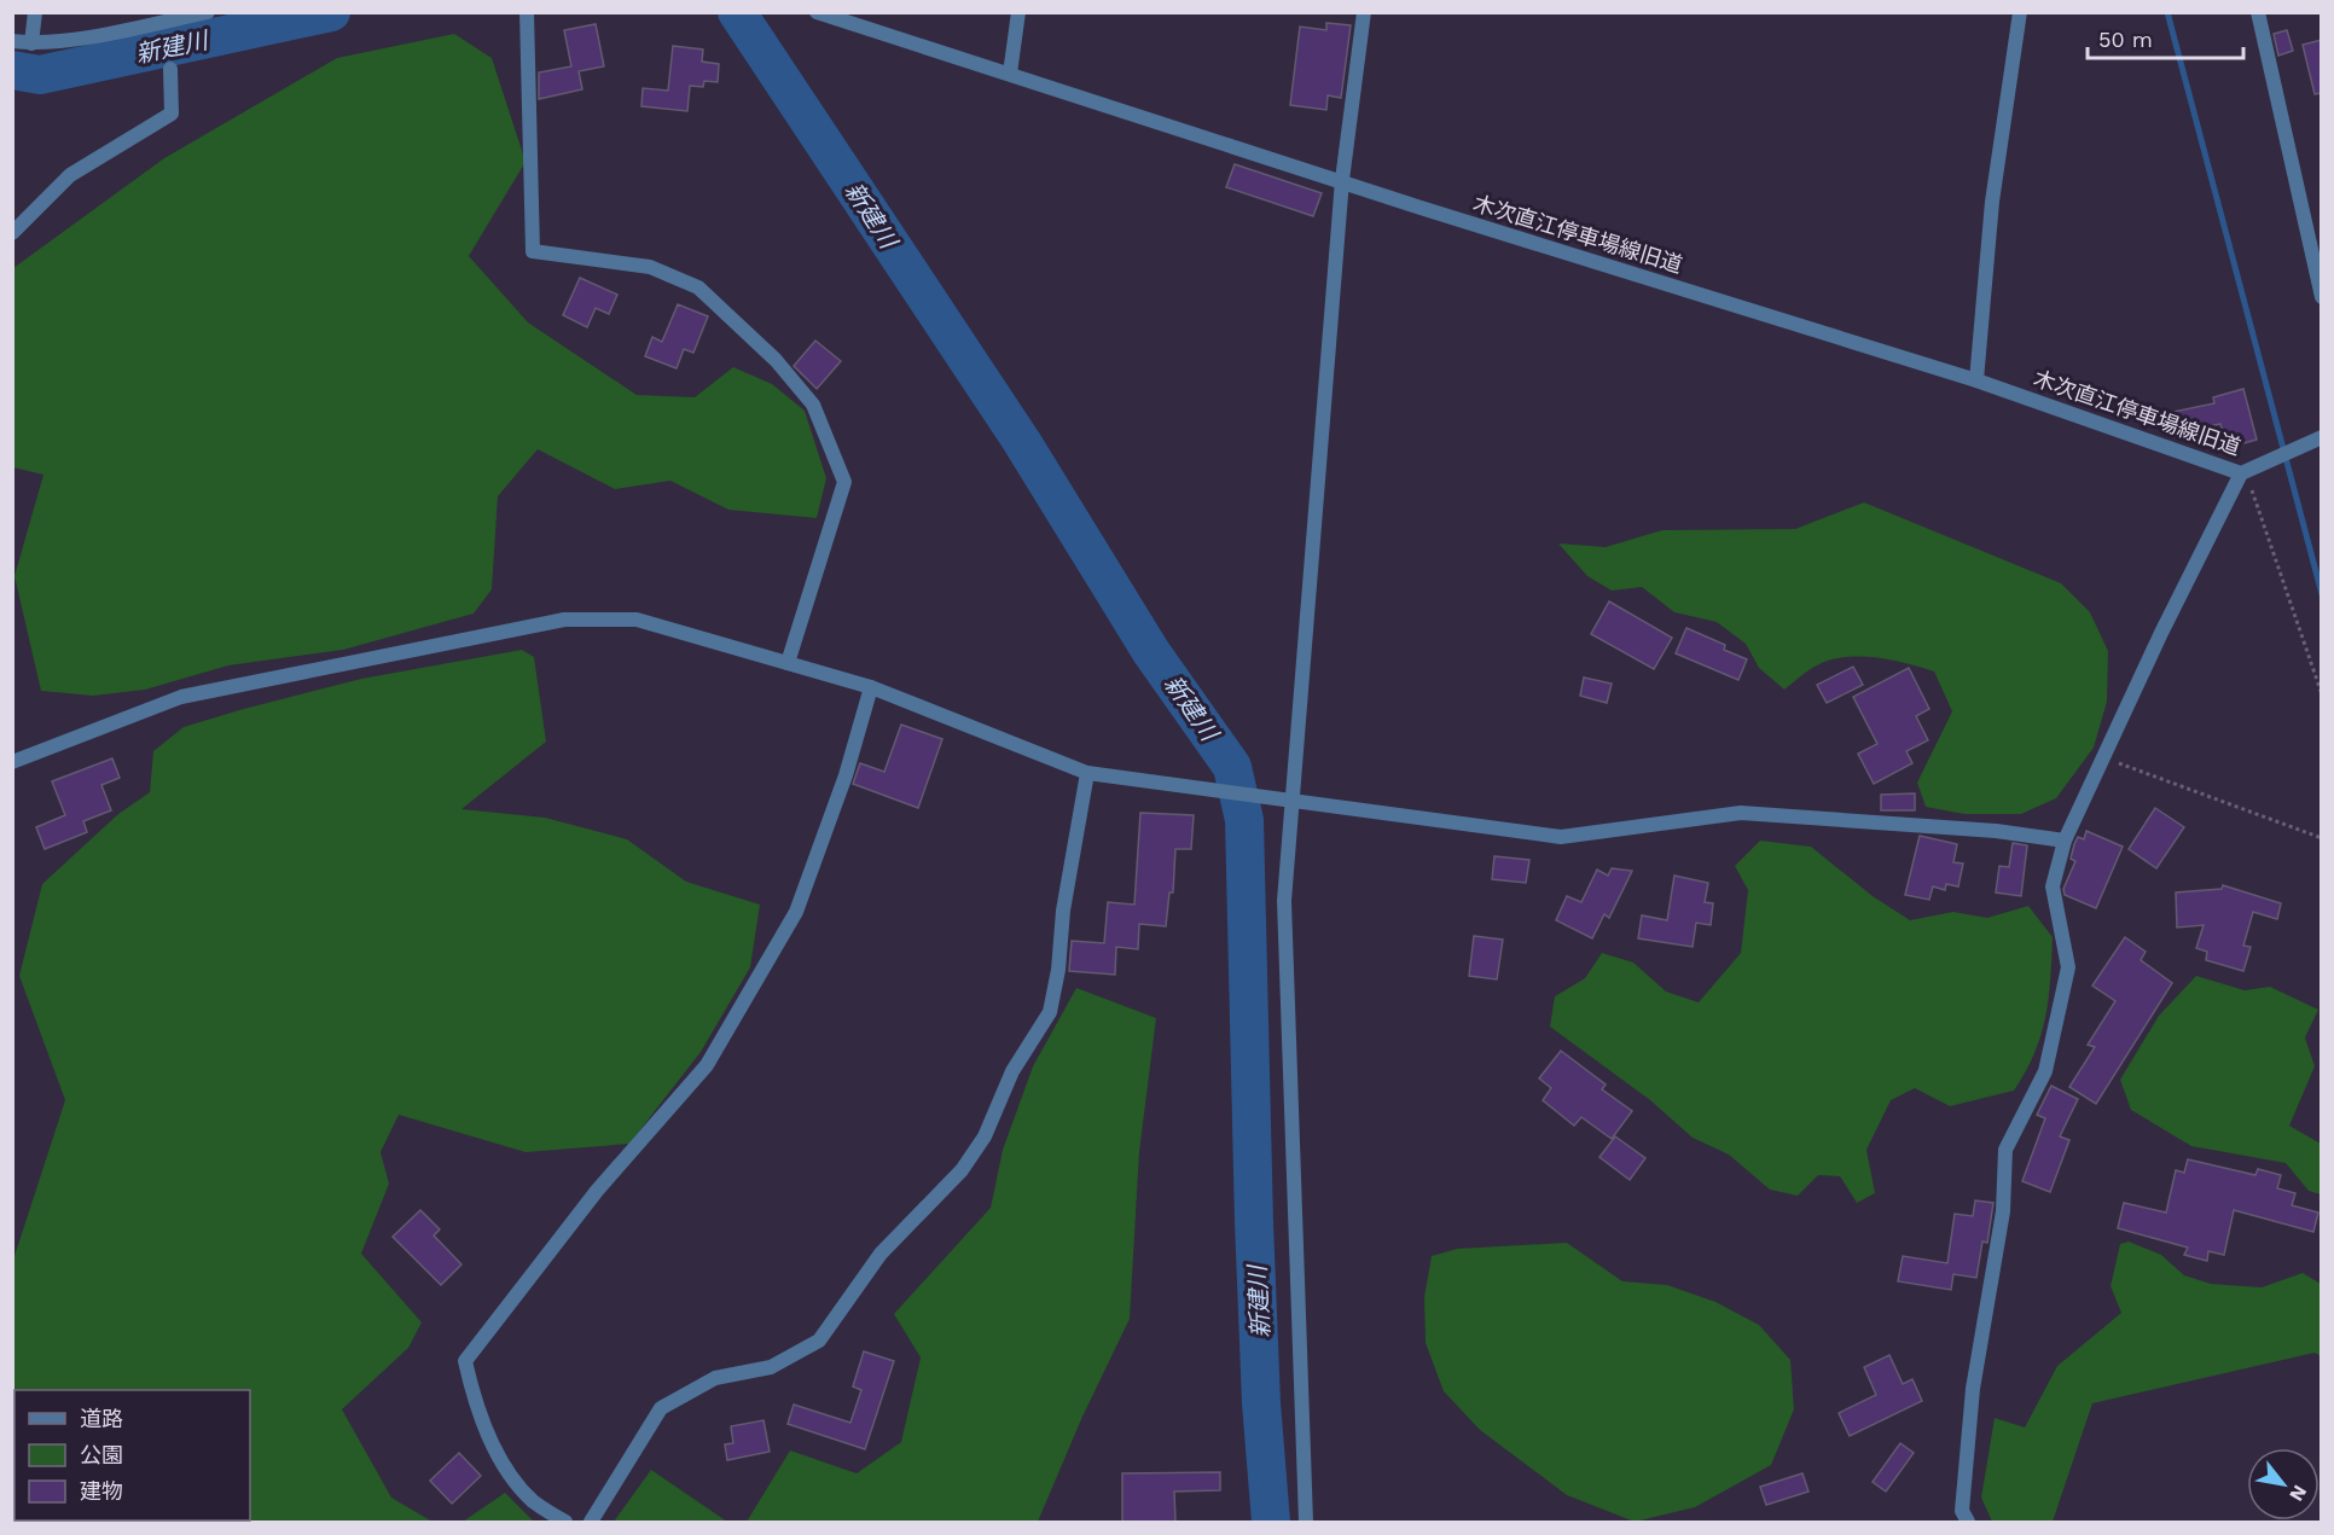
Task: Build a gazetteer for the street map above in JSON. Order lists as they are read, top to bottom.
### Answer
{
  "streets": {
    "street": ["木次直江停車場線旧道"]
  },
  "water": ["新建川"],
  "legend": ["道路", "公園", "建物"],
  "scale_bar": "50 m",
  "north": "bottom right"
}
